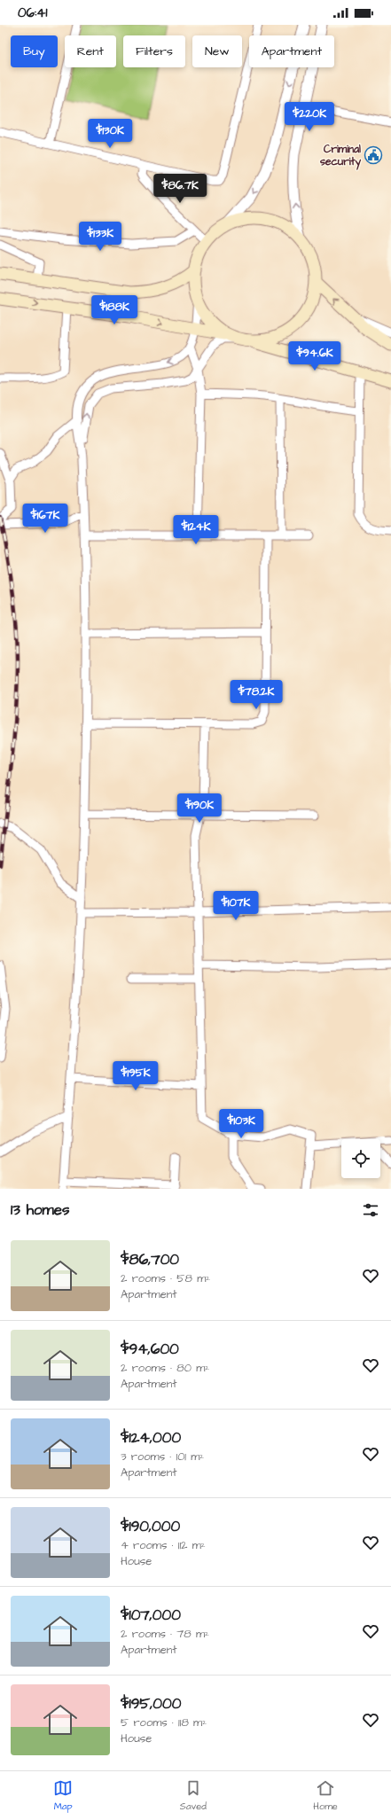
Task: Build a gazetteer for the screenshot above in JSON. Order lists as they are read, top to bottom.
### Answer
{
  "places": {
    "public building": ["Criminal security"]
  },
  "page": {
    "status": "06:41",
    "chip": [
      "Buy",
      "Rent",
      "Filters",
      "New",
      "Apartment"
    ],
    "price": [
      "$220K",
      "$130K",
      "$86.7K",
      "$133K",
      "$188K",
      "$94.6K",
      "$167K",
      "$124K",
      "$78.2K",
      "$190K",
      "$107K",
      "$195K",
      "$103K"
    ],
    "heading": "13 homes",
    "list": [
      {
        "name": "$86,700",
        "note": "2 rooms · 58 m² · Apartment"
      },
      {
        "name": "$94,600",
        "note": "2 rooms · 80 m² · Apartment"
      },
      {
        "name": "$124,000",
        "note": "3 rooms · 101 m² · Apartment"
      },
      {
        "name": "$190,000",
        "note": "4 rooms · 112 m² · House"
      },
      {
        "name": "$107,000",
        "note": "2 rooms · 78 m² · Apartment"
      },
      {
        "name": "$195,000",
        "note": "5 rooms · 118 m² · House"
      }
    ],
    "tabs": ["Map", "Saved", "Home"]
  }
}
